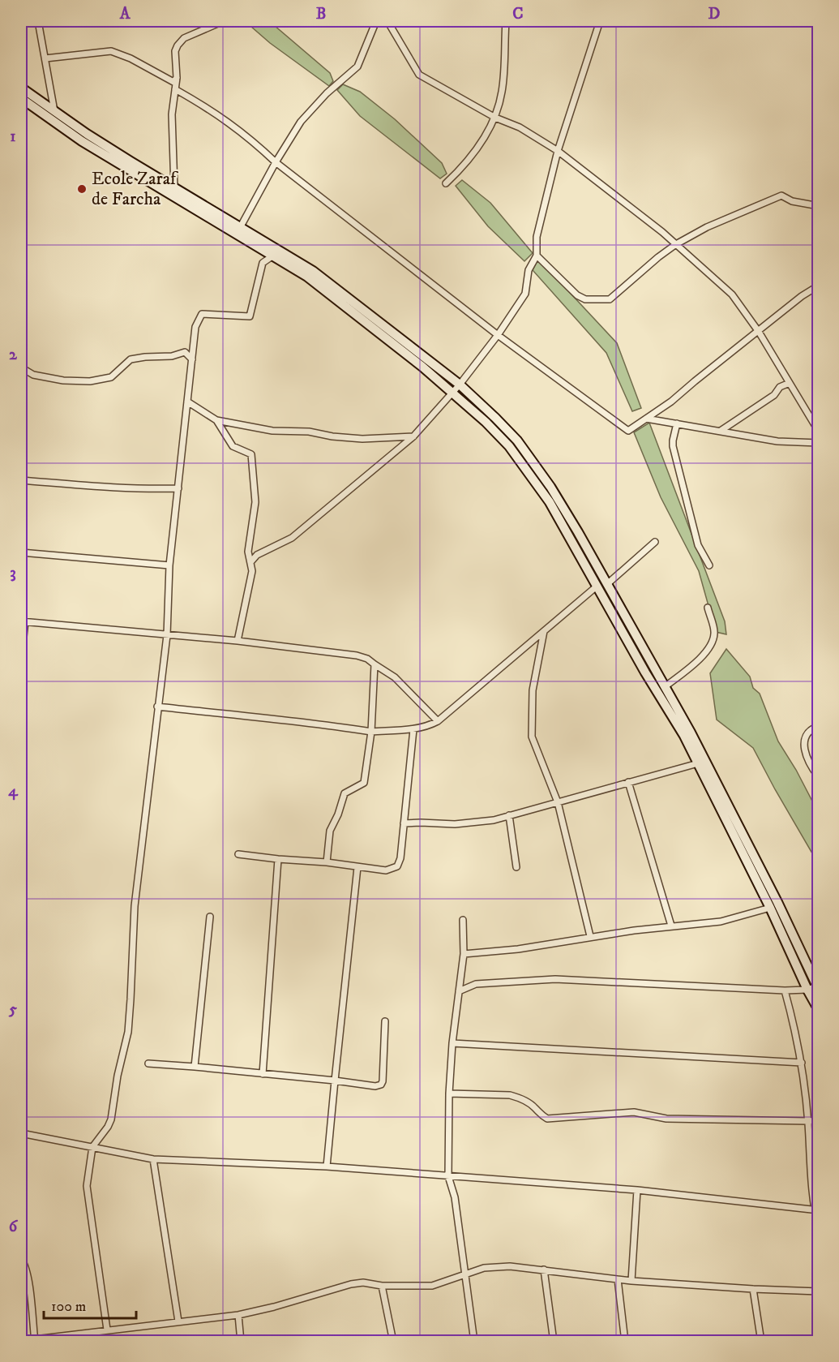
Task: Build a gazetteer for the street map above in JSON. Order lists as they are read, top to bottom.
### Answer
{
  "places": ["Ecole Zaraf de Farcha"],
  "scale_bar": "100 m",
  "grid": {
    "columns": [
      "A",
      "B",
      "C",
      "D"
    ],
    "rows": [
      "1",
      "2",
      "3",
      "4",
      "5",
      "6"
    ]
  }
}
